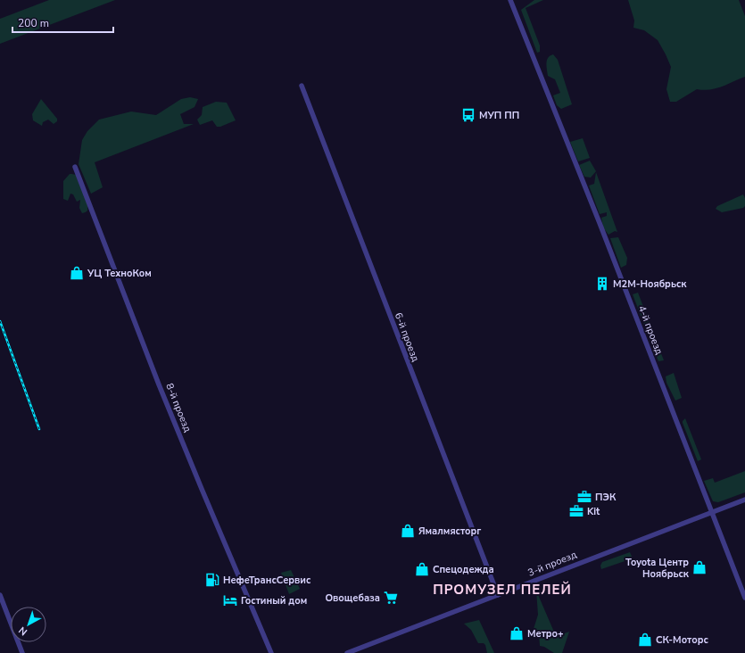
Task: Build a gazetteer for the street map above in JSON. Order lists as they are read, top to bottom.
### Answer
{
  "streets": {
    "street": [
      "4-й проезд",
      "6-й проезд",
      "8-й проезд",
      "3-й проезд"
    ]
  },
  "crossings": [
    ["4-й проезд", "3-й проезд"],
    ["6-й проезд", "3-й проезд"]
  ],
  "districts": ["ПРОМУЗЕЛ ПЕЛЕЙ"],
  "places": {
    "bus stop": ["МУП ПП"],
    "shop": [
      "УЦ ТехноКом",
      "Ямалмясторг",
      "Toyota Центр Ноябрьск",
      "Спецодежда",
      "Метро+",
      "СК-Моторс"
    ],
    "building": ["М2М-Ноябрьск"],
    "office": ["ПЭК", "Kit"],
    "fuel station": ["НефеТрансСервис"],
    "supermarket": ["Овощебаза"],
    "hotel": ["Гостиный дом"]
  },
  "scale_bar": "200 m",
  "north": "bottom left"
}
